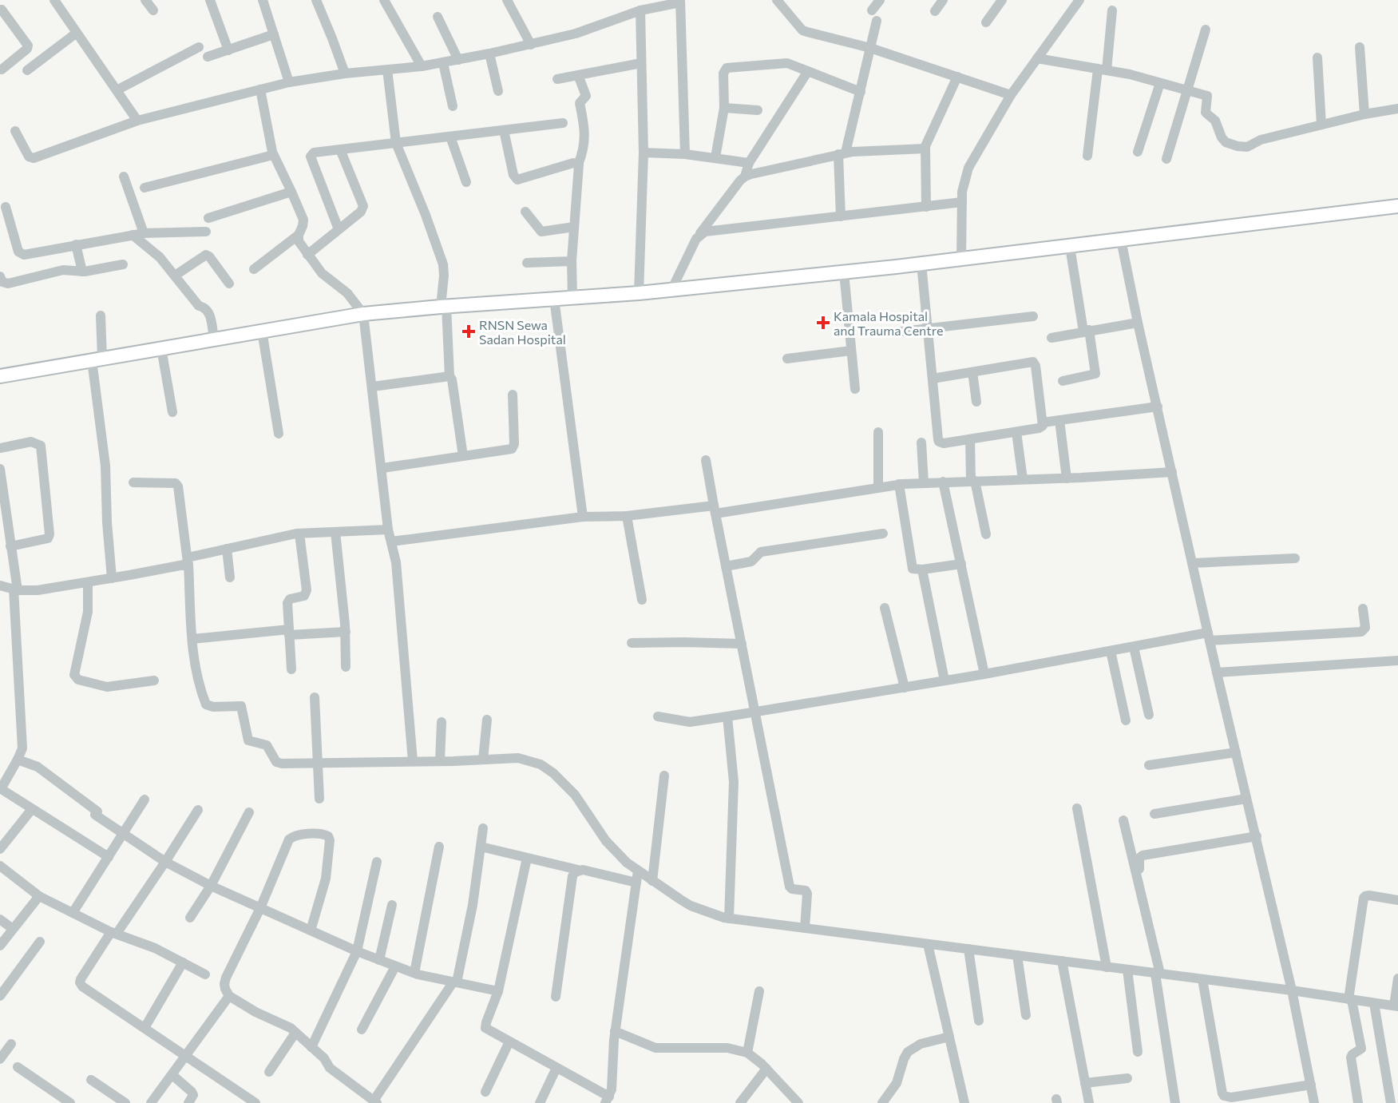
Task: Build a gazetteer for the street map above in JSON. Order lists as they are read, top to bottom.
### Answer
{
  "places": {
    "health": ["Kamala Hospital and Trauma Centre", "RNSN Sewa Sadan Hospital"]
  }
}
